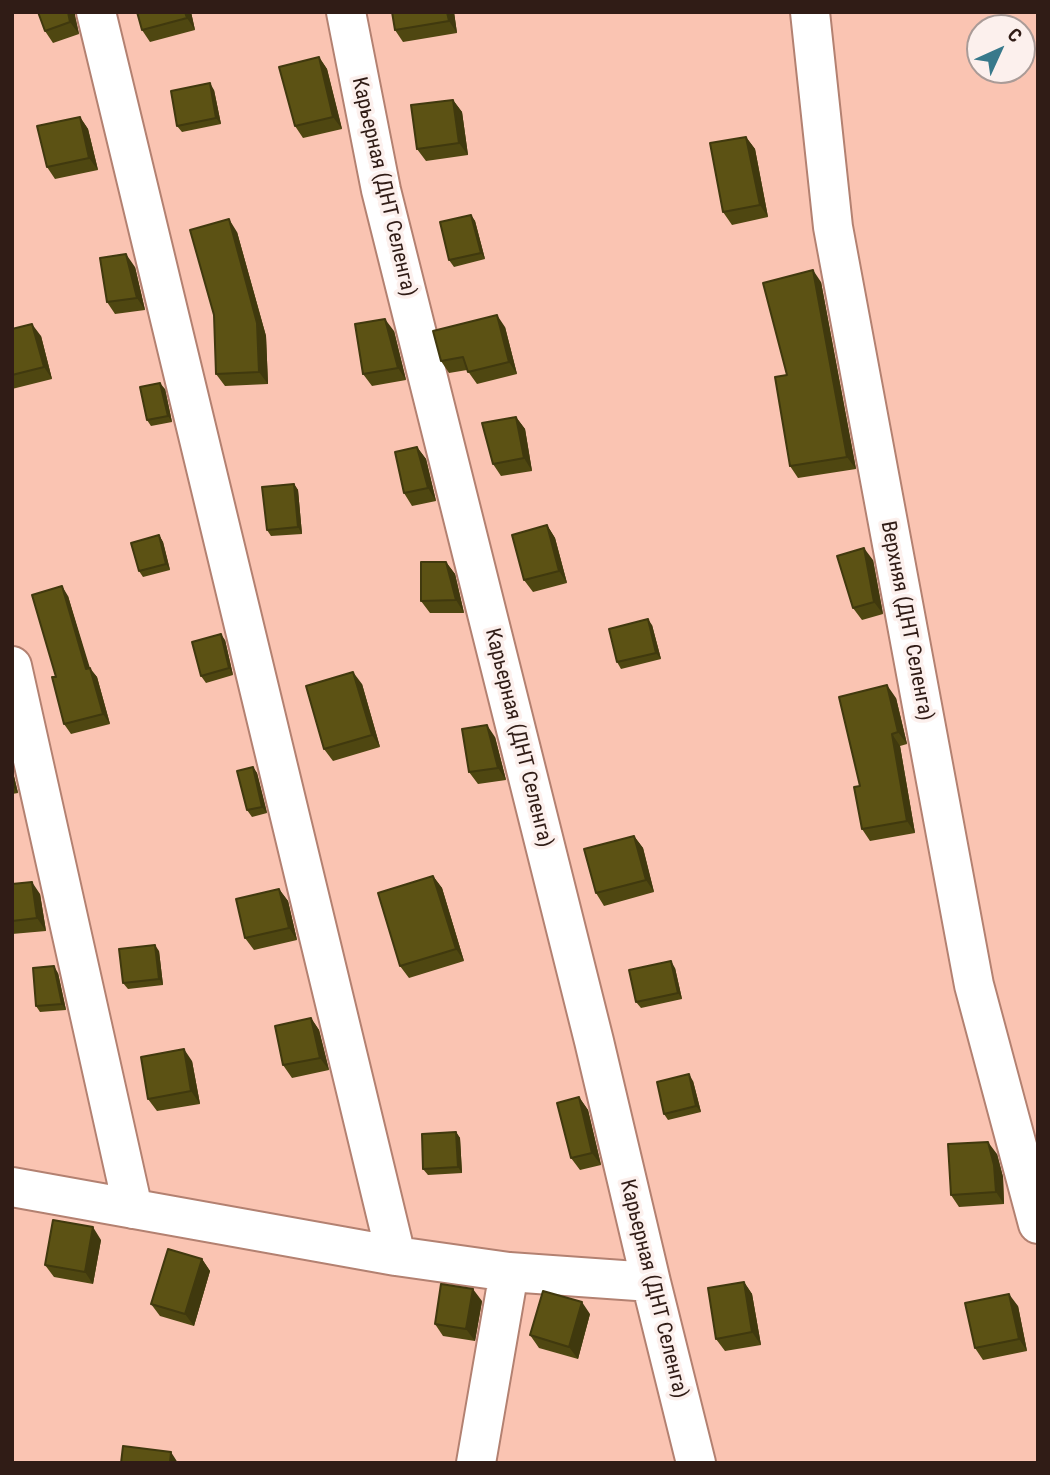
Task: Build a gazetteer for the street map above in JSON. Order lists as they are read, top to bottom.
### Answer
{
  "streets": {
    "street": ["Карьерная (ДНТ Селенга)", "Верхняя (ДНТ Селенга)"]
  },
  "north": "top right"
}
